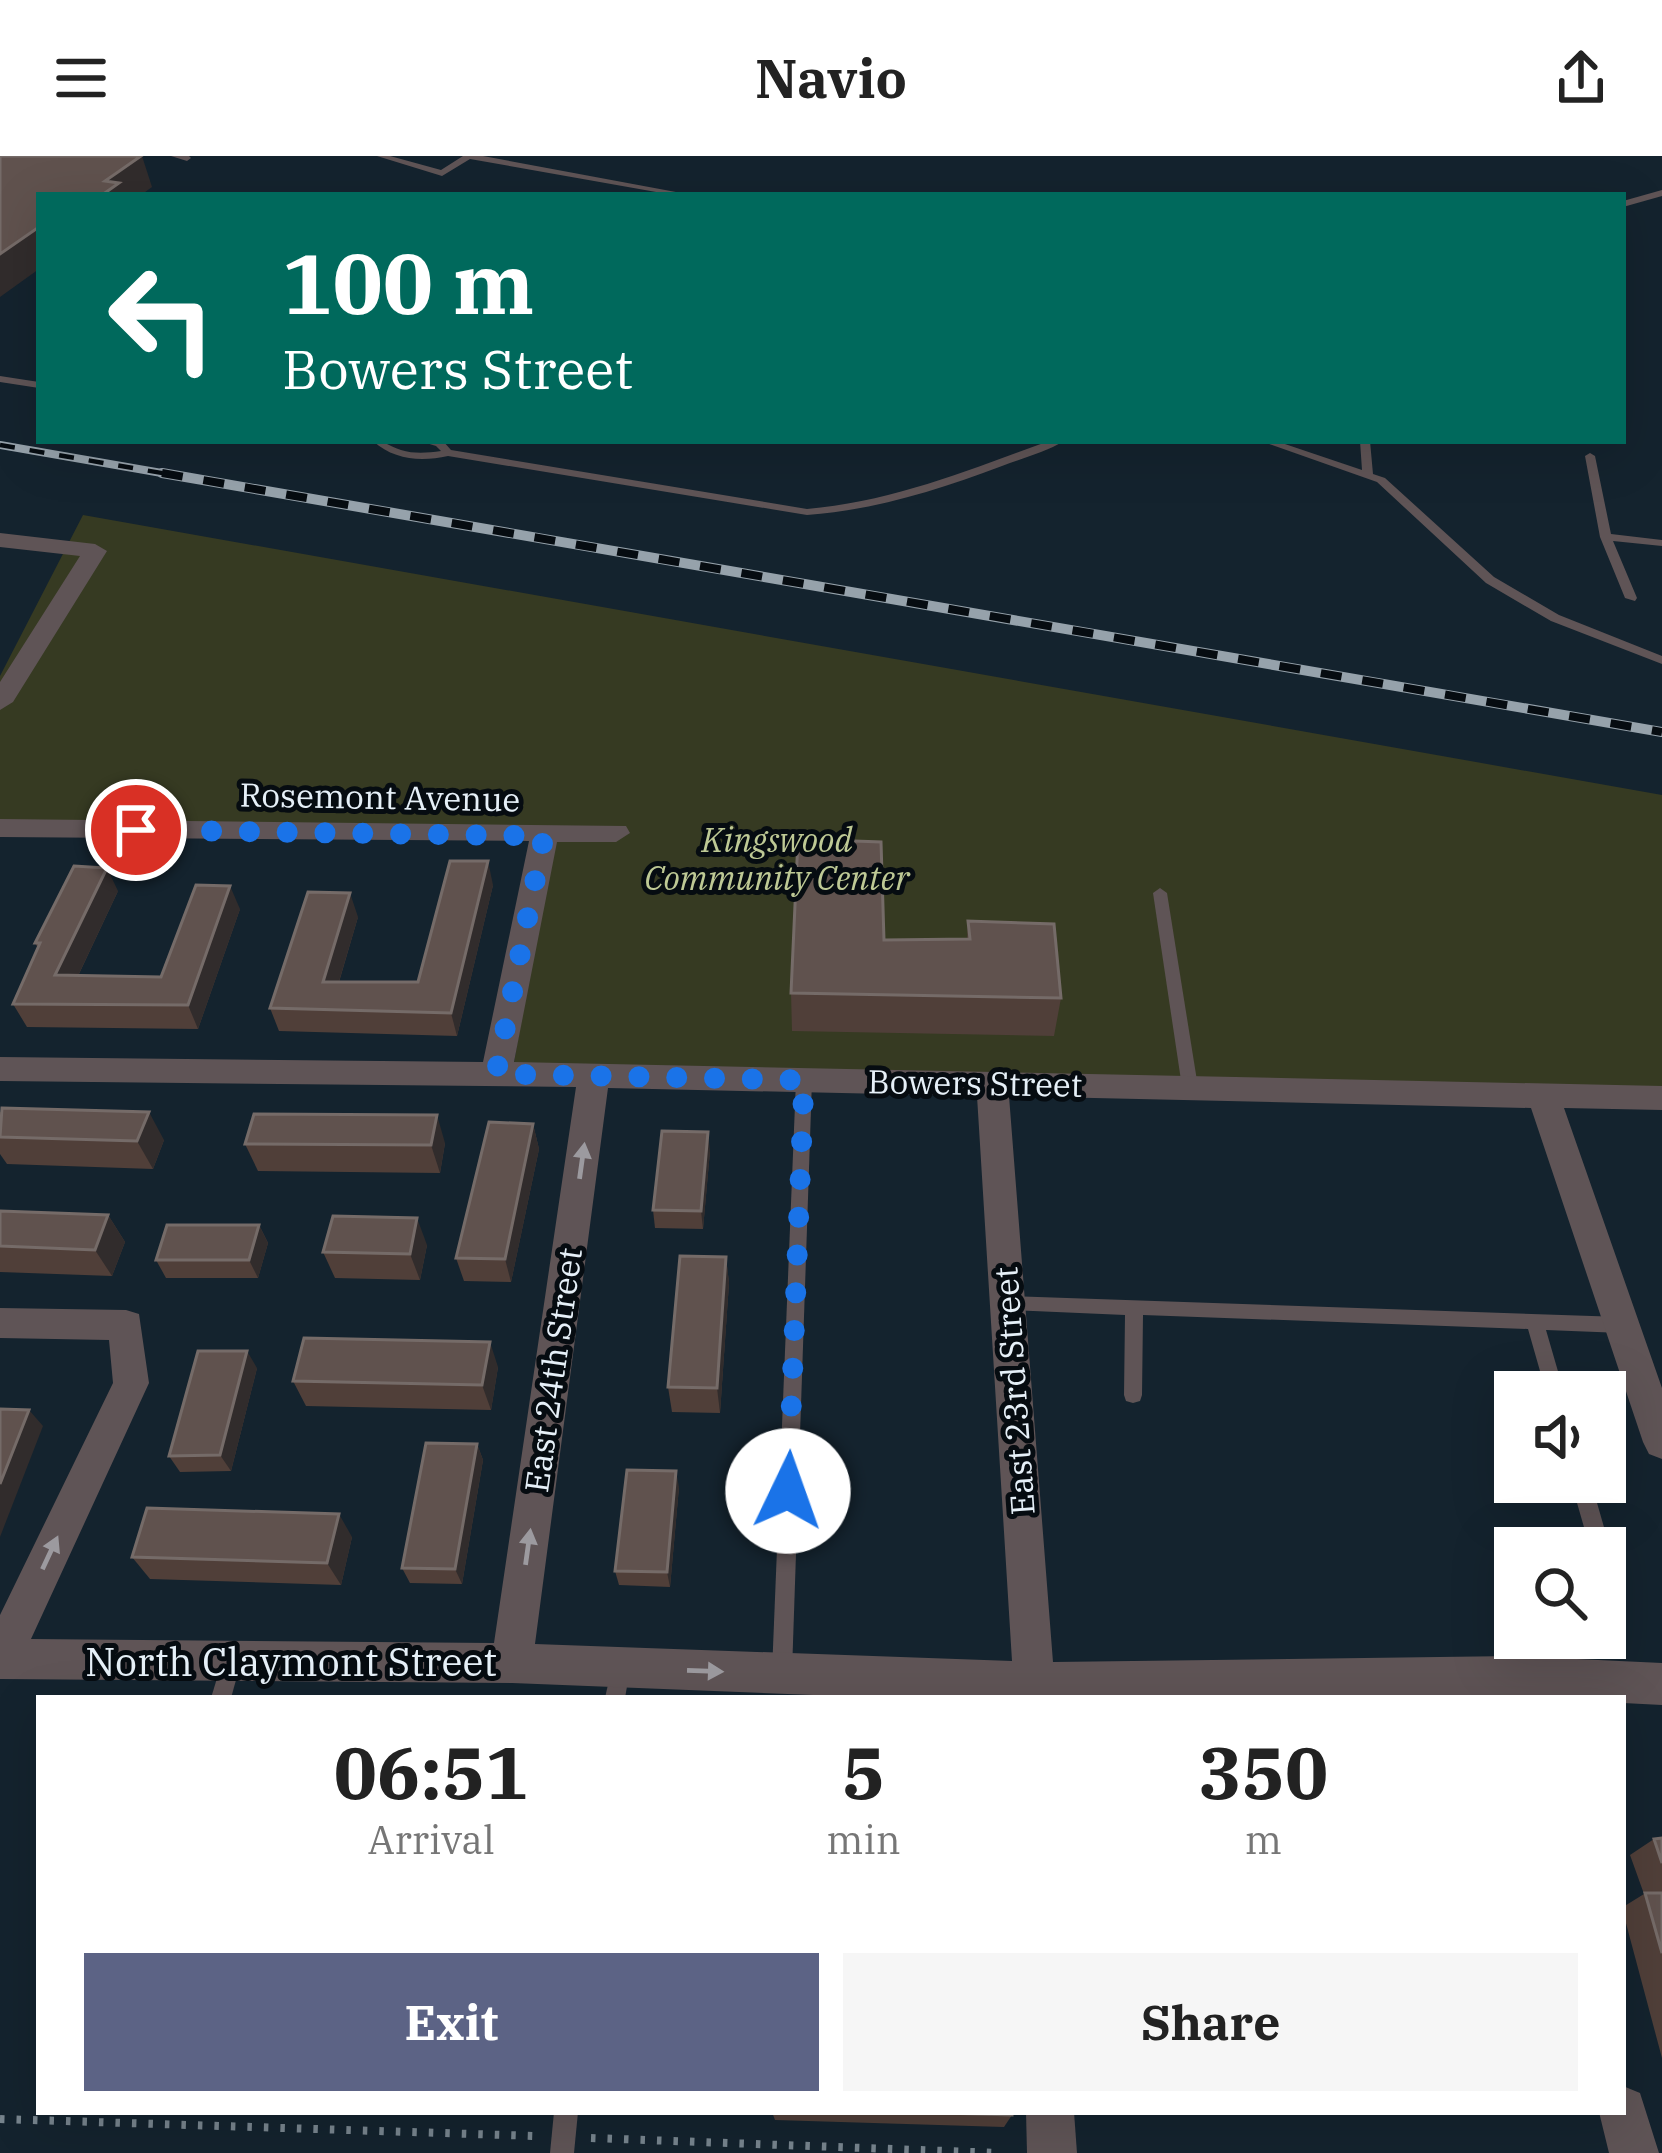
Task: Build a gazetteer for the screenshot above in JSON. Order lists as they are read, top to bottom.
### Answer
{
  "streets": {
    "street": [
      "Rosemont Avenue",
      "Bowers Street",
      "East 24th Street",
      "East 23rd Street",
      "North Claymont Street"
    ]
  },
  "crossings": [
    ["Bowers Street", "East 24th Street"],
    ["Bowers Street", "East 23rd Street"],
    ["East 24th Street", "North Claymont Street"],
    ["East 23rd Street", "North Claymont Street"]
  ],
  "one_way": ["East 24th Street"],
  "parks": ["Kingswood Community Center"],
  "page": {
    "header": "Navio",
    "turn": ["100 m", "Bowers Street"],
    "eta": [
      "06:51",
      "Arrival",
      "5",
      "min",
      "350",
      "m"
    ],
    "buttons": ["Exit", "Share"]
  }
}
